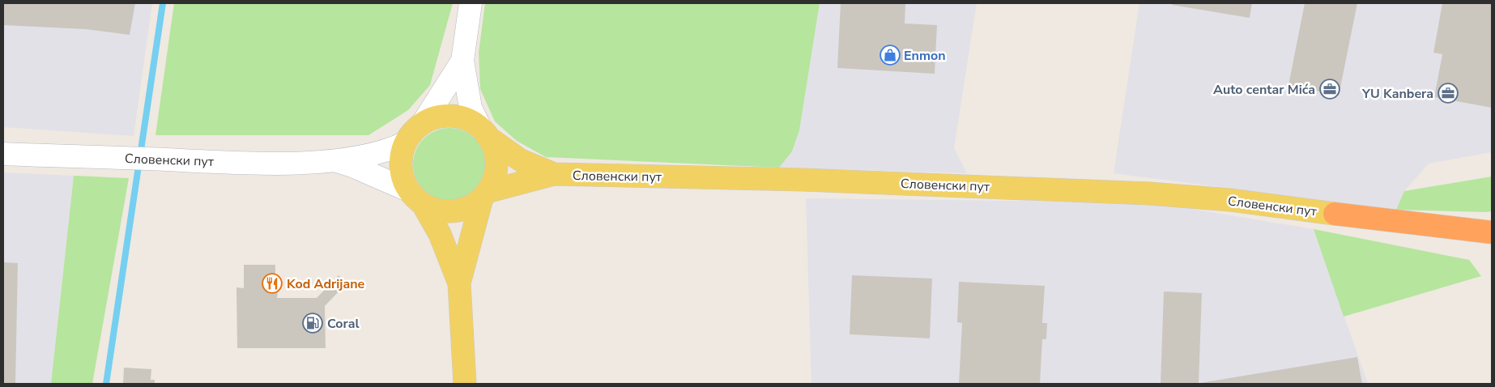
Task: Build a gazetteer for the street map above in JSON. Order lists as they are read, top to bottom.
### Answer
{
  "streets": {
    "main road": ["Словенски пут"]
  },
  "places": {
    "shop": ["Enmon"],
    "office": ["Auto centar Mića", "YU Kanbera"],
    "restaurant": ["Kod Adrijane"],
    "fuel station": ["Coral"]
  }
}
